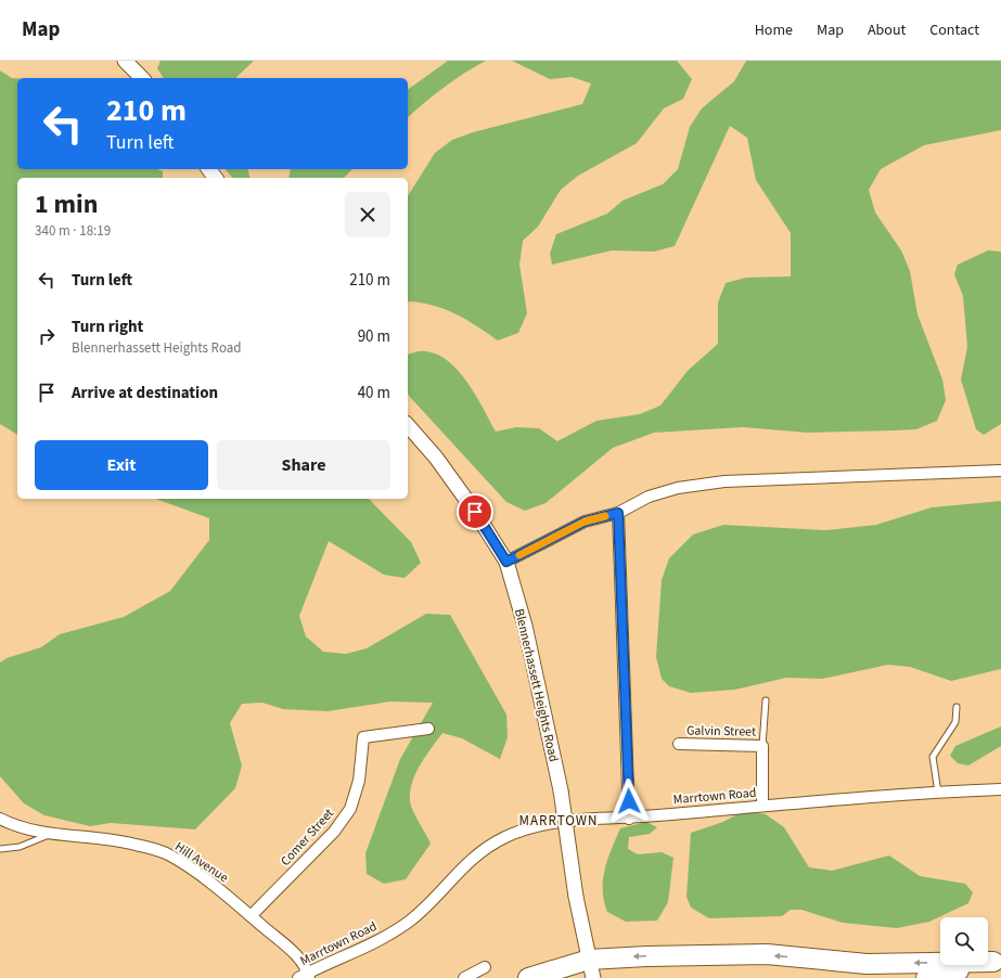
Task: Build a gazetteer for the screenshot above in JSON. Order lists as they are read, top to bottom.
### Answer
{
  "streets": {
    "street": [
      "Blennerhassett Heights Road",
      "Galvin Street",
      "Marrtown Road",
      "Comer Street",
      "Hill Avenue"
    ]
  },
  "crossings": [
    ["Marrtown Road", "Hill Avenue"],
    ["Comer Street", "Hill Avenue"]
  ],
  "districts": ["MARRTOWN"],
  "page": {
    "header": "Map",
    "nav": [
      "Home",
      "Map",
      "About",
      "Contact"
    ],
    "turn": ["210 m", "Turn left"],
    "heading": ["1 min", "340 m · 18:19"],
    "list": [
      {
        "name": "Turn left",
        "value": "210 m"
      },
      {
        "name": "Turn right",
        "note": "Blennerhassett Heights Road",
        "value": "90 m"
      },
      {
        "name": "Arrive at destination",
        "value": "40 m"
      }
    ],
    "buttons": ["Exit", "Share"]
  }
}
